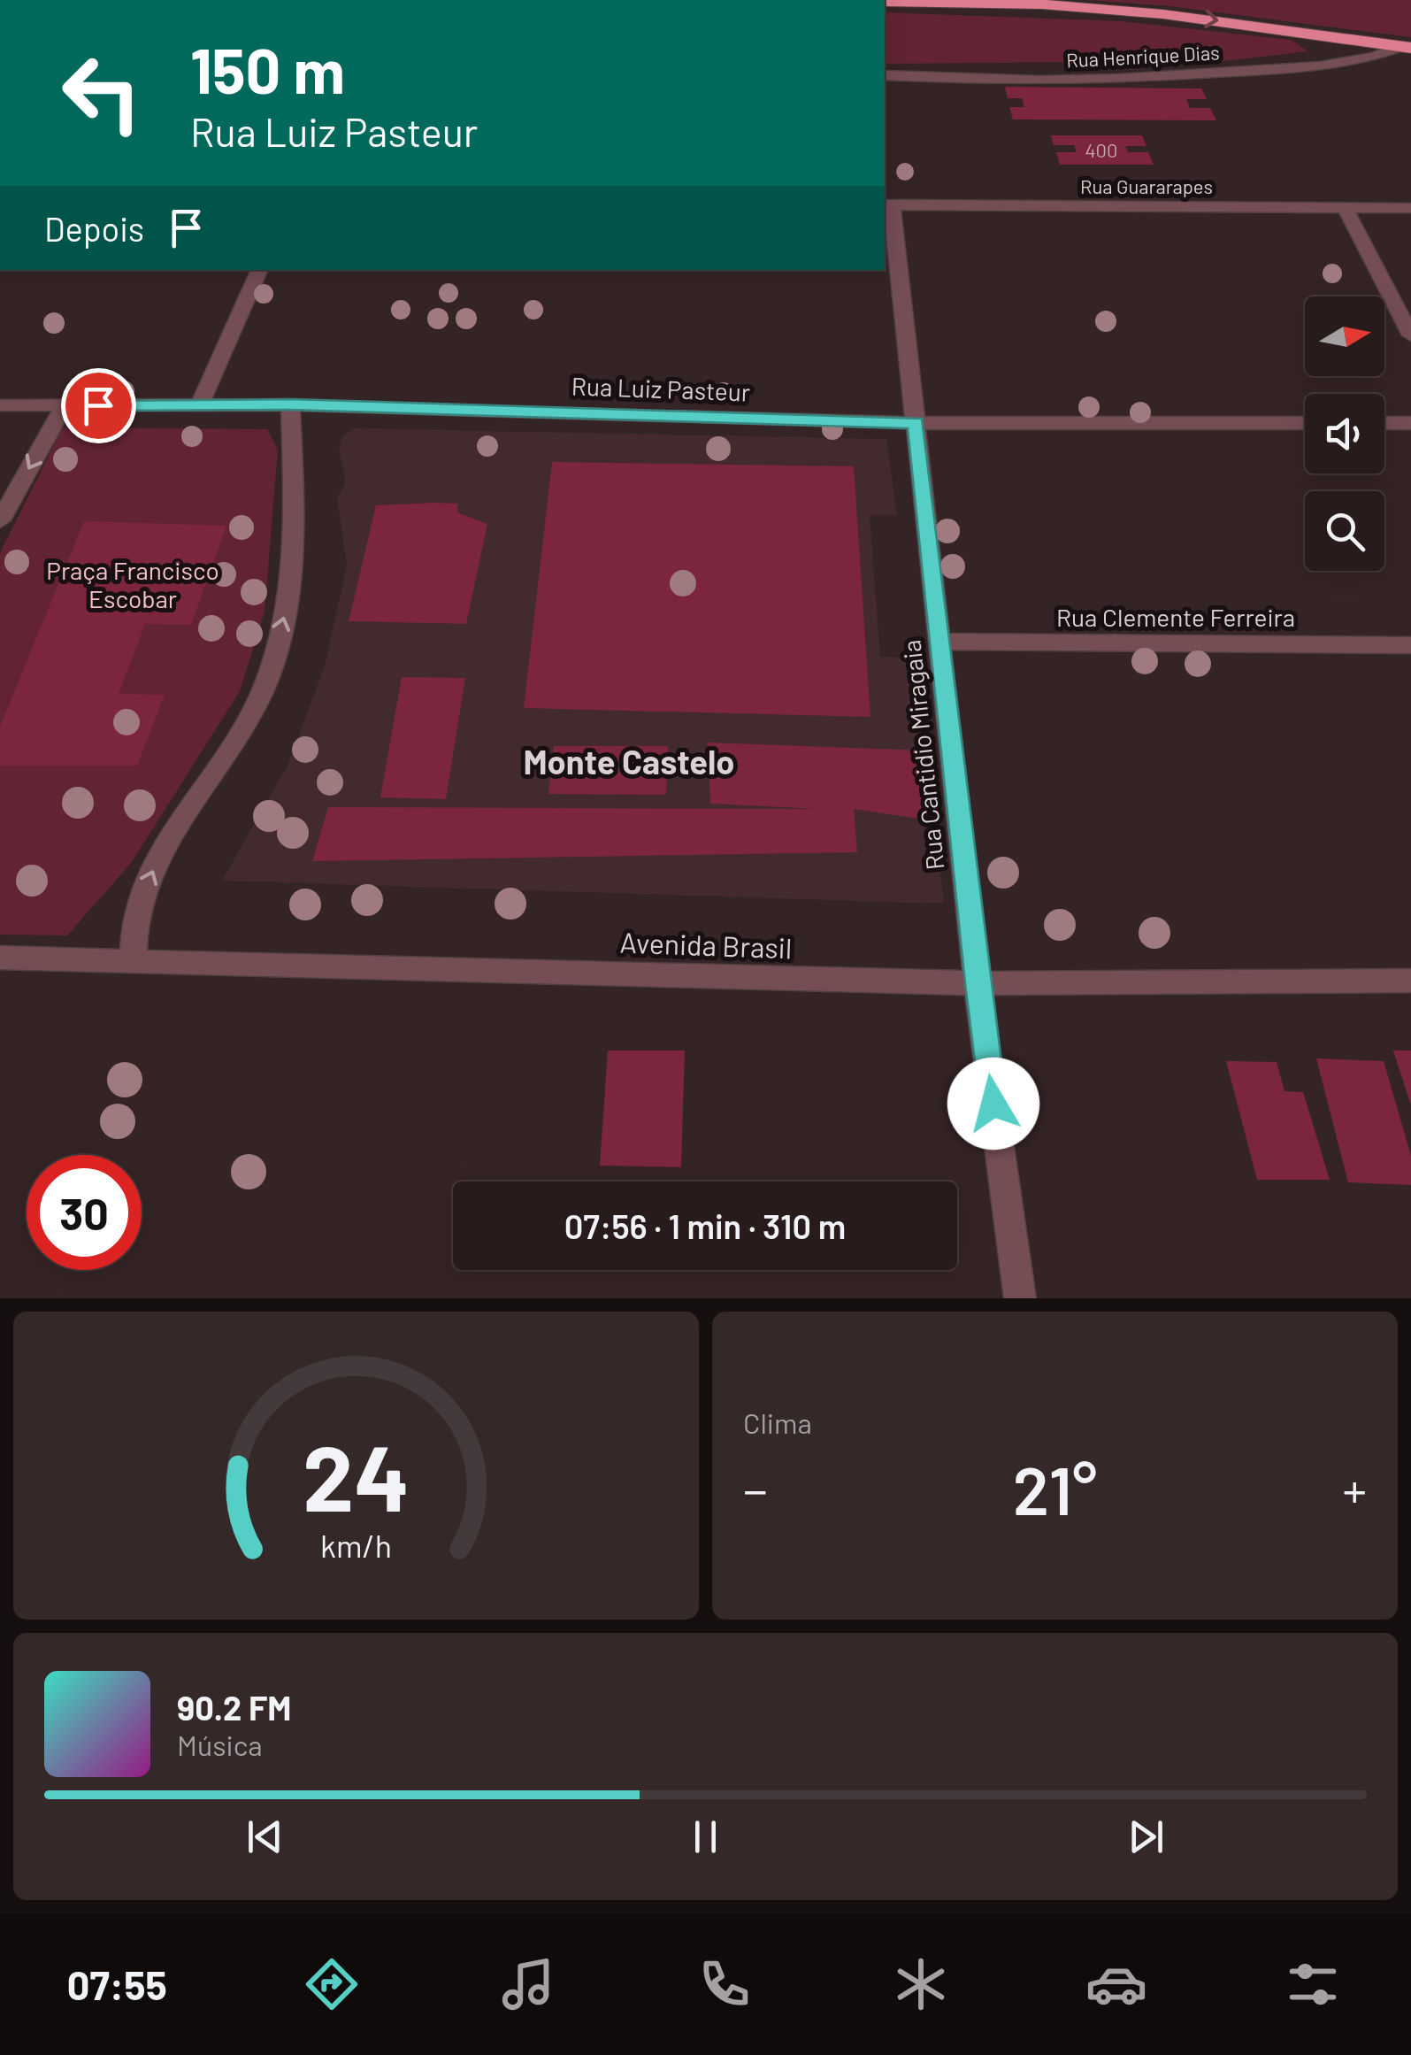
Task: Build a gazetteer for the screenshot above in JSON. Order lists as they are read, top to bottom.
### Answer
{
  "streets": {
    "street": [
      "Rua Henrique Dias",
      "Rua Guararapes",
      "Rua Luiz Pasteur",
      "Rua Clemente Ferreira",
      "Rua Cantidio Miragaia",
      "Avenida Brasil"
    ]
  },
  "crossings": [
    ["Rua Guararapes", "Rua Cantidio Miragaia"],
    ["Rua Luiz Pasteur", "Rua Cantidio Miragaia"],
    ["Rua Clemente Ferreira", "Rua Cantidio Miragaia"],
    ["Rua Cantidio Miragaia", "Avenida Brasil"]
  ],
  "districts": ["Monte Castelo"],
  "parks": ["Praça Francisco Escobar"],
  "house_numbers": ["400"],
  "north": "right",
  "page": {
    "turn": ["150 m", "Rua Luiz Pasteur"],
    "then": "Depois",
    "limit": "30",
    "trip": "07:56 · 1 min · 310 m",
    "tile": "Clima",
    "heat": ["−", "21°", "+"],
    "song": ["90.2 FM", "Música"],
    "tabs": "07:55",
    "gauge": ["24", "km/h"]
  }
}
